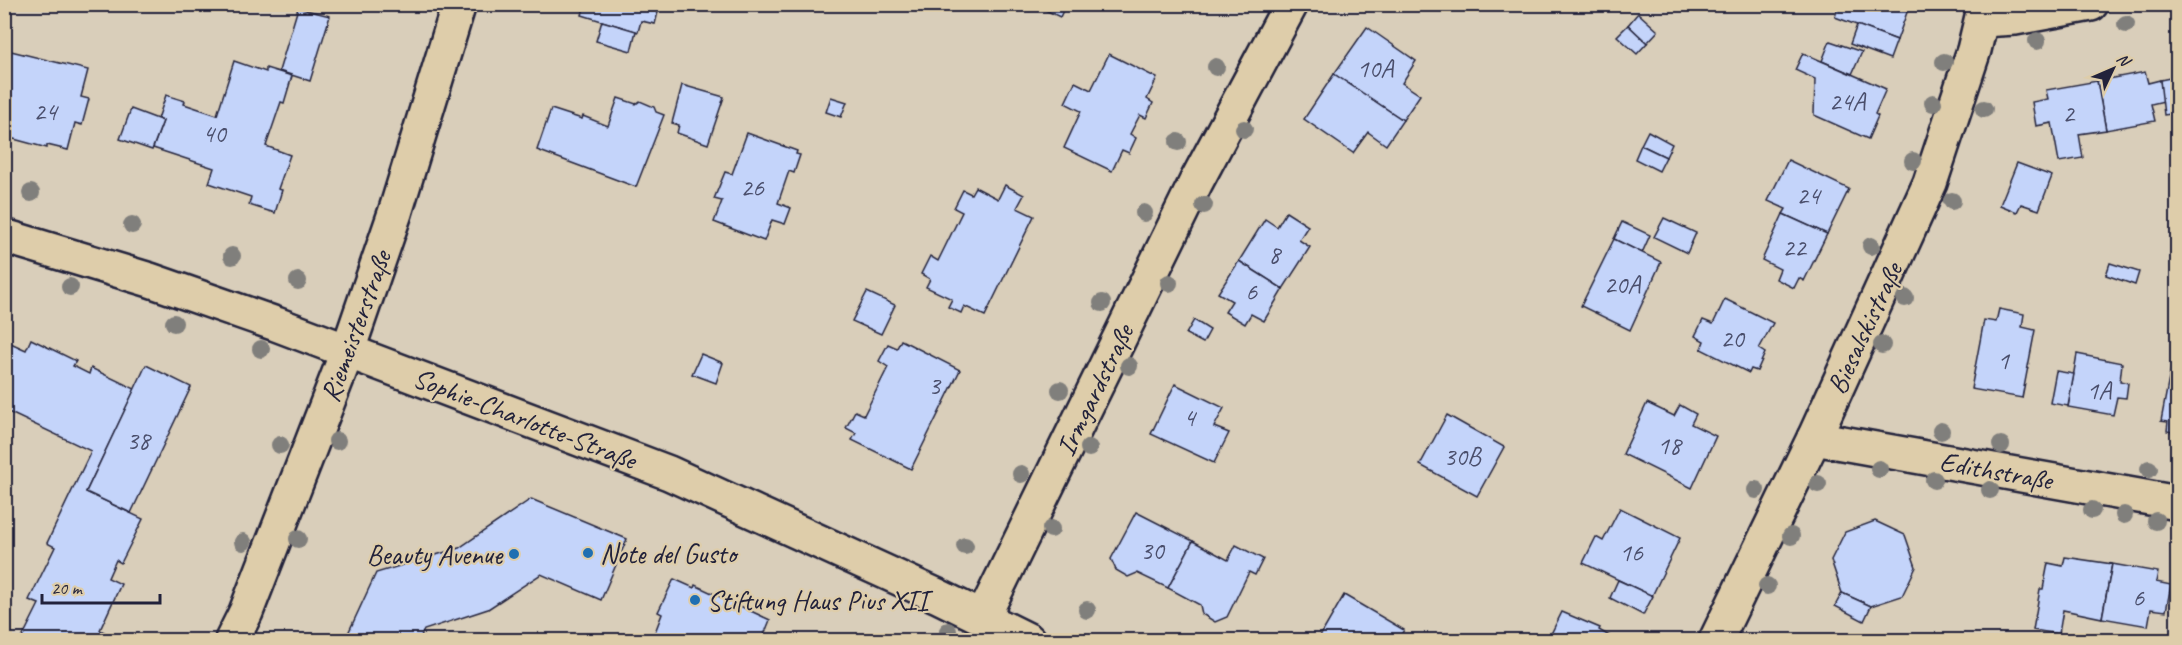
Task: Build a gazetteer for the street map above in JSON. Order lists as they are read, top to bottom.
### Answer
{
  "streets": {
    "street": [
      "Riemeisterstraße",
      "Biesalskistraße",
      "Irmgardstraße",
      "Sophie-Charlotte-Straße",
      "Edithstraße"
    ]
  },
  "crossings": [
    ["Riemeisterstraße", "Sophie-Charlotte-Straße"],
    ["Biesalskistraße", "Edithstraße"],
    ["Irmgardstraße", "Sophie-Charlotte-Straße"]
  ],
  "places": ["Note del Gusto", "Beauty Avenue", "Stiftung Haus Pius XII"],
  "house_numbers": [
    "10A",
    "24A",
    "24",
    "2",
    "40",
    "26",
    "24",
    "22",
    "8",
    "20A",
    "6",
    "20",
    "1",
    "3",
    "1A",
    "4",
    "38",
    "18",
    "30B",
    "30",
    "16",
    "6"
  ],
  "scale_bar": "20 m",
  "north": "top right"
}
